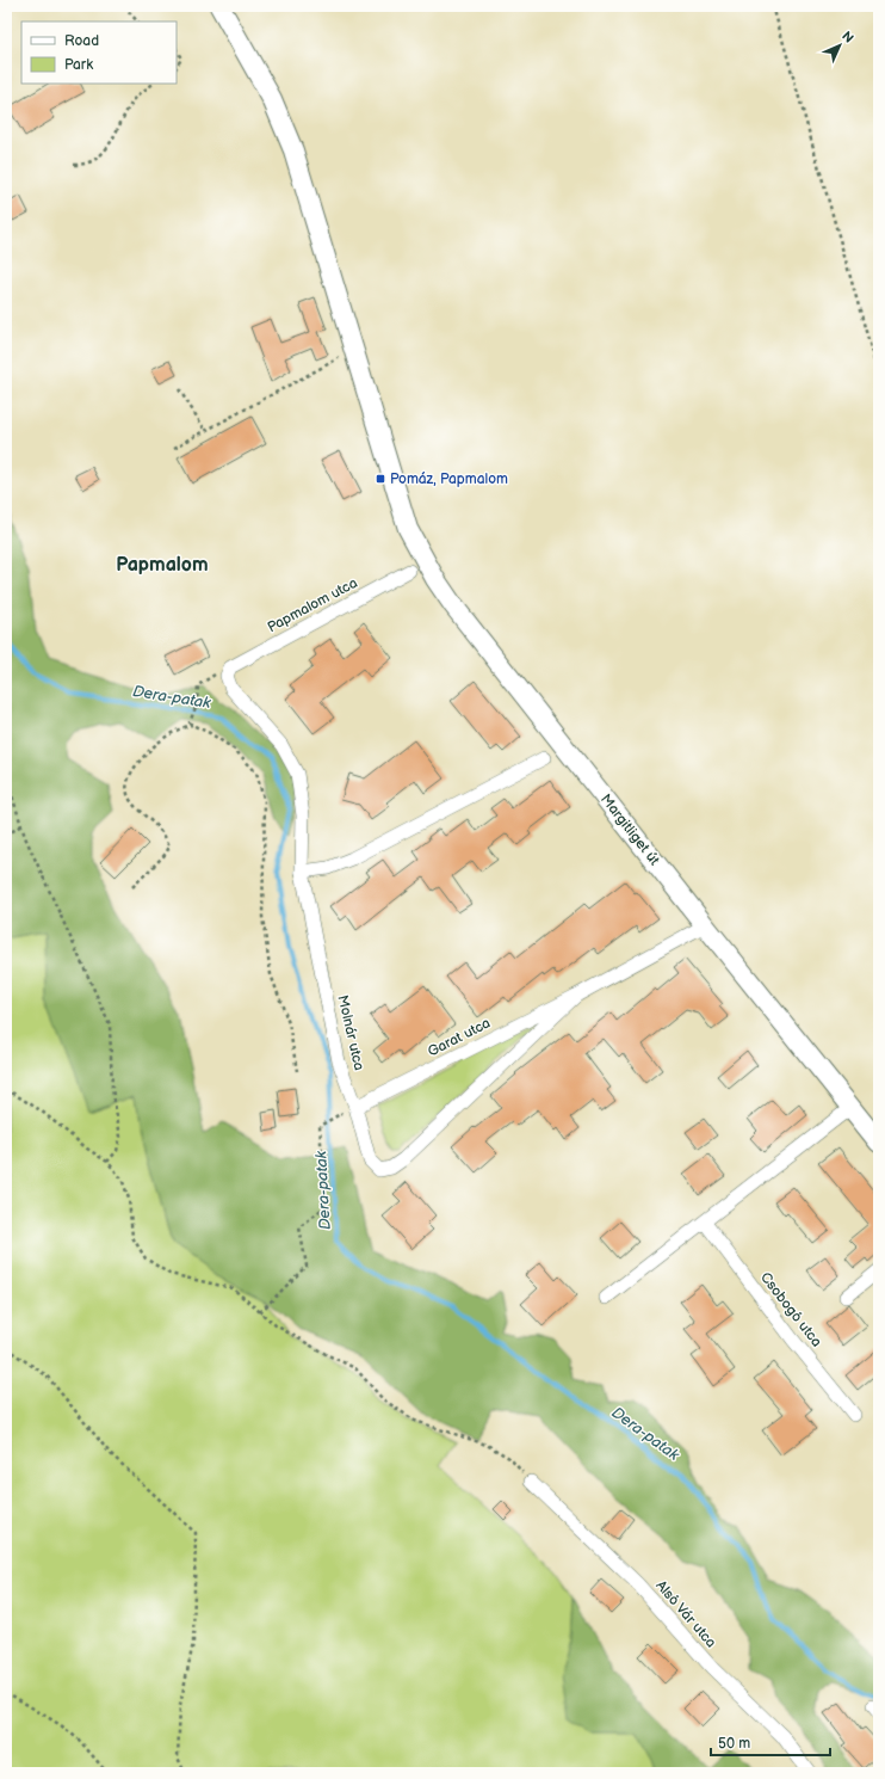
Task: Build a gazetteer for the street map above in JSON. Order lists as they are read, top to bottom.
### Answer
{
  "streets": {
    "main road": ["Margitliget út"],
    "street": [
      "Papmalom utca",
      "Molnár utca",
      "Garat utca",
      "Csobogó utca",
      "Alsó Vár utca"
    ]
  },
  "crossings": [
    ["Papmalom utca", "Molnár utca"],
    ["Margitliget út", "Garat utca"],
    ["Molnár utca", "Garat utca"]
  ],
  "districts": ["Papmalom"],
  "water": ["Dera-patak"],
  "places": {
    "transit": ["Pomáz, Papmalom"]
  },
  "legend": ["Road", "Park"],
  "scale_bar": "50 m",
  "north": "top right"
}
